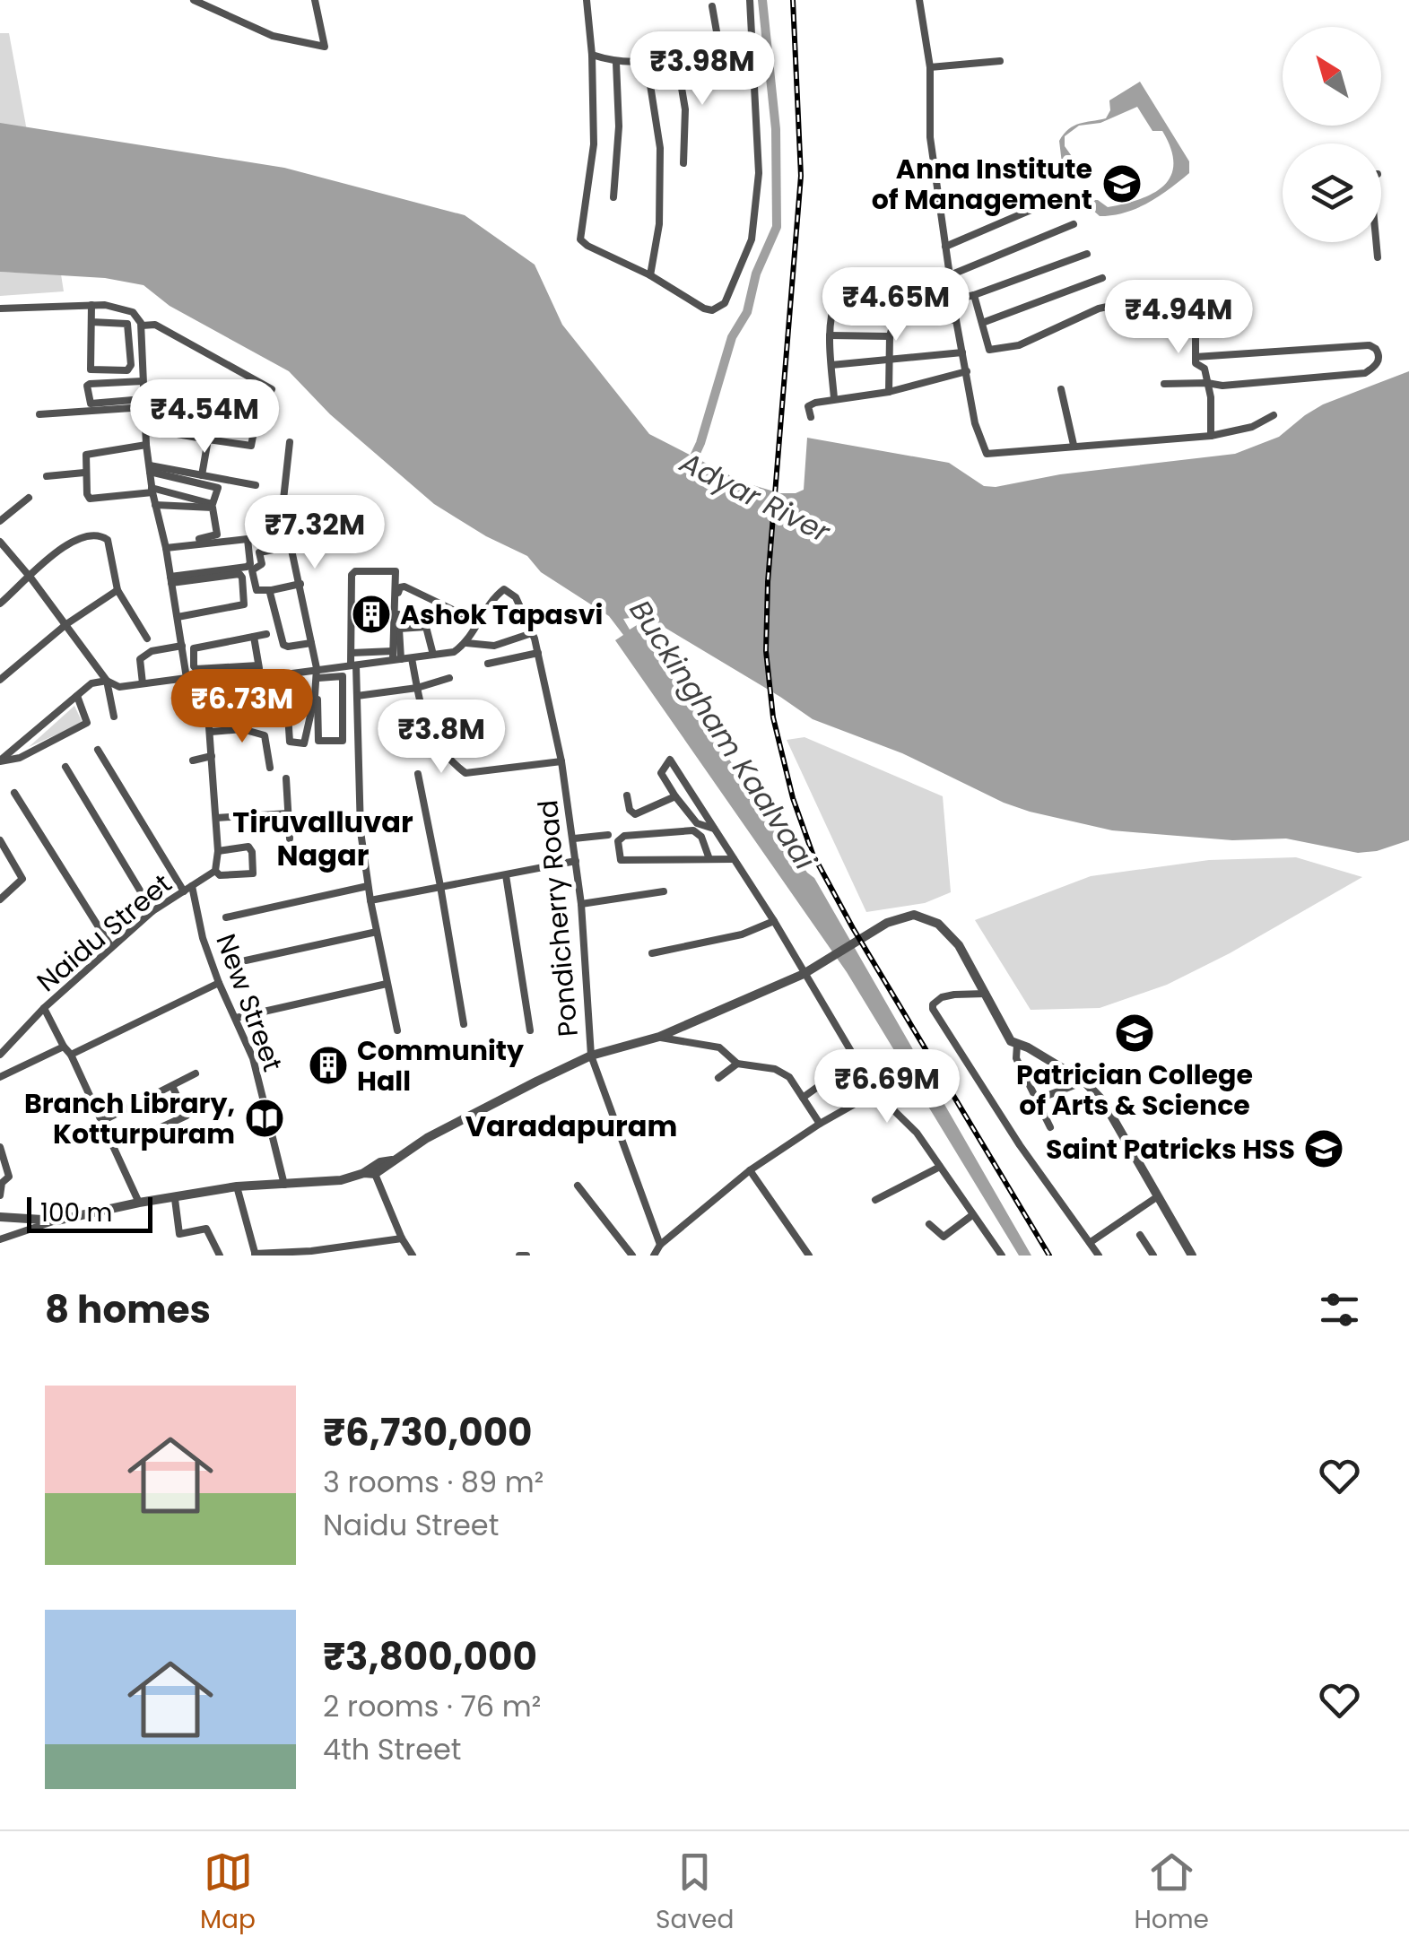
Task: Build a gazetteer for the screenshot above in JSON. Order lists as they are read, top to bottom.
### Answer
{
  "streets": {
    "street": ["Pondicherry Road", "Naidu Street", "New Street"]
  },
  "crossings": [
    ["Naidu Street", "New Street"]
  ],
  "districts": ["Tiruvalluvar Nagar", "Varadapuram"],
  "water": ["Adyar River", "Buckingham Kaalvaai"],
  "places": {
    "school or university": ["Anna Institute of Management", "Patrician College of Arts & Science", "Saint Patricks HSS"],
    "building": ["Ashok Tapasvi", "Community Hall"],
    "library": ["Branch Library, Kotturpuram"]
  },
  "scale_bar": "100 m",
  "north": "top left",
  "page": {
    "price": [
      "₹3.98M",
      "₹4.65M",
      "₹4.94M",
      "₹4.54M",
      "₹7.32M",
      "₹6.73M",
      "₹3.8M",
      "₹6.69M"
    ],
    "scale": "100 m",
    "heading": "8 homes",
    "list": [
      {
        "name": "₹6,730,000",
        "note": "3 rooms · 89 m² · Naidu Street"
      },
      {
        "name": "₹3,800,000",
        "note": "2 rooms · 76 m² · 4th Street"
      }
    ],
    "tabs": ["Map", "Saved", "Home"]
  }
}
